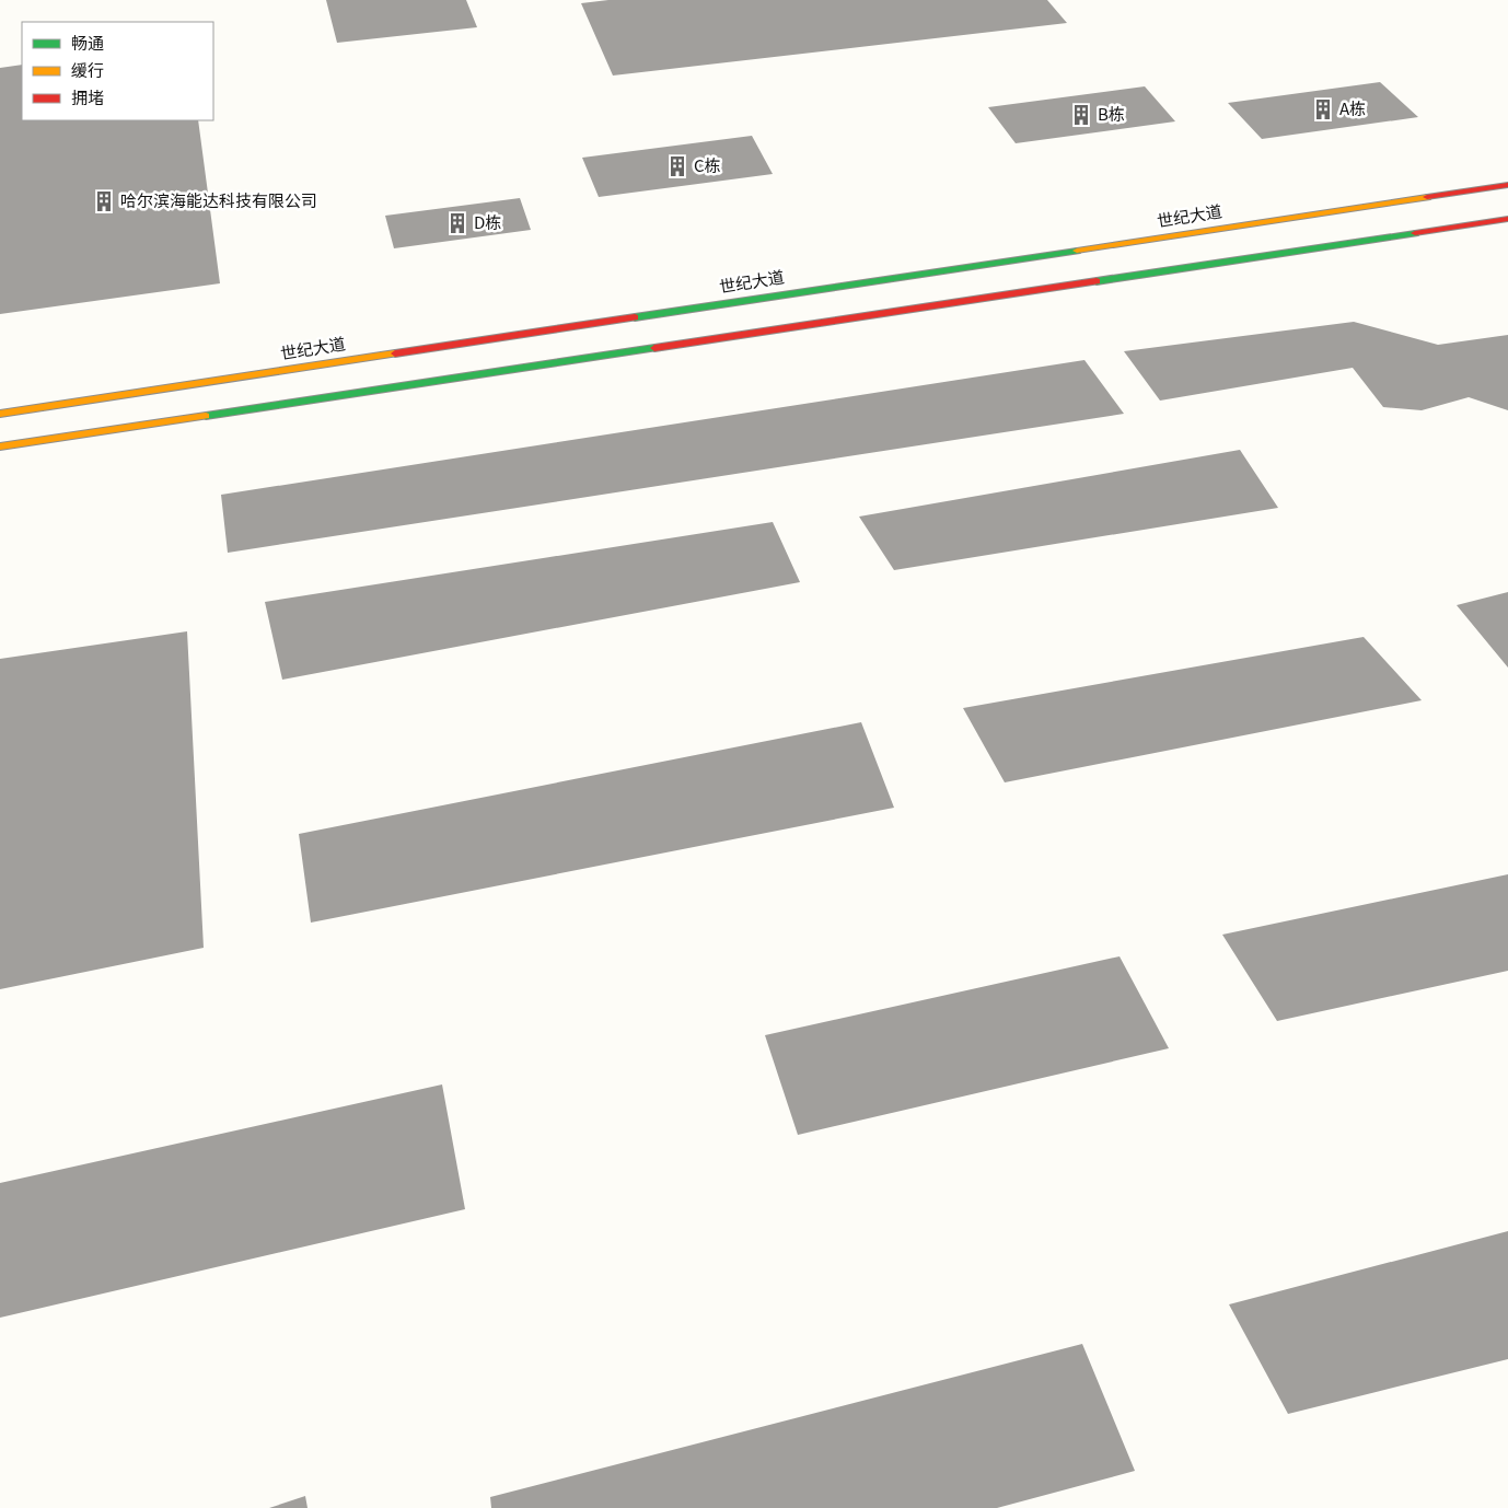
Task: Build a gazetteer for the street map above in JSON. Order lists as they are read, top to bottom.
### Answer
{
  "streets": {
    "main road": ["世纪大道"]
  },
  "places": {
    "building": [
      "A栋",
      "B栋",
      "C栋",
      "哈尔滨海能达科技有限公司",
      "D栋"
    ]
  },
  "legend": ["畅通", "缓行", "拥堵"]
}
